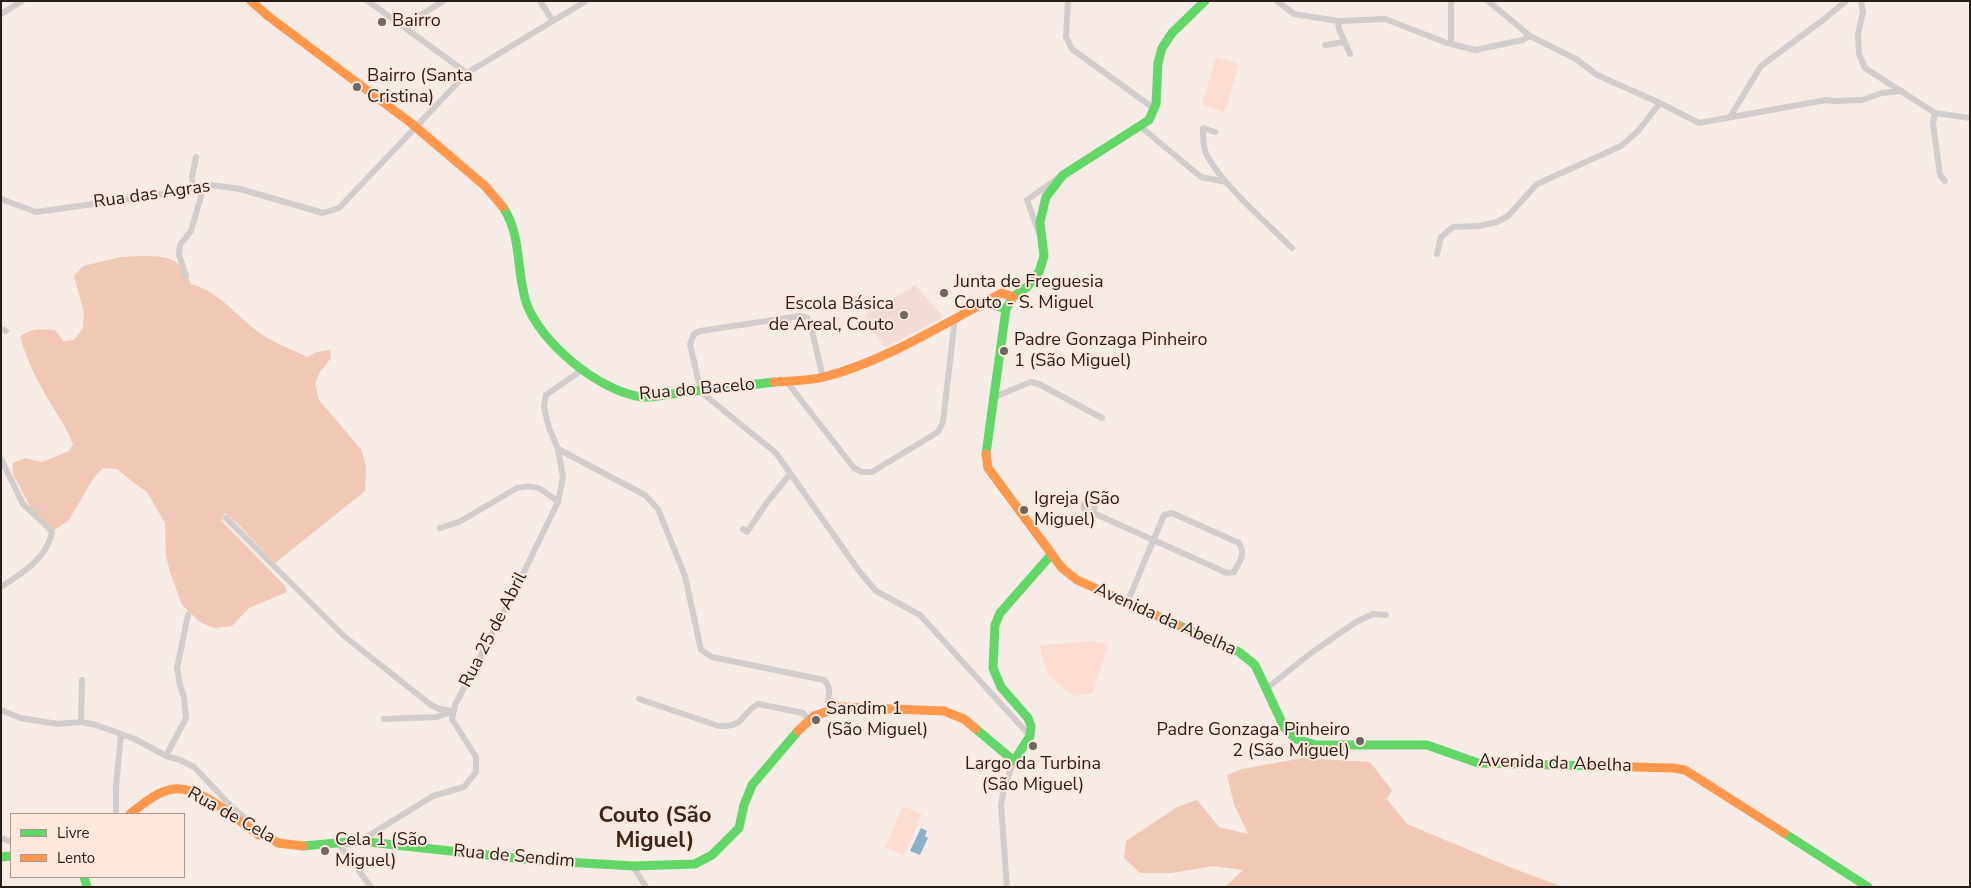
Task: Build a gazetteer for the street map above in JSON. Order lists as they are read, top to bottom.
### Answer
{
  "streets": {
    "street": [
      "Rua das Agras",
      "Rua do Bacelo",
      "Avenida da Abelha",
      "Rua 25 de Abril",
      "Rua de Cela",
      "Rua de Sendim"
    ]
  },
  "crossings": [
    ["Rua das Agras", "Rua do Bacelo"],
    ["Rua do Bacelo", "Avenida da Abelha"],
    ["Rua do Bacelo", "Rua 25 de Abril"],
    ["Rua de Cela", "Rua de Sendim"]
  ],
  "districts": ["Couto (São Miguel)"],
  "places": [
    "Bairro",
    "Bairro (Santa Cristina)",
    "Junta de Freguesia Couto - S. Miguel",
    "Escola Básica de Areal, Couto",
    "Padre Gonzaga Pinheiro 1 (São Miguel)",
    "Igreja (São Miguel)",
    "Sandim 1 (São Miguel)",
    "Padre Gonzaga Pinheiro 2 (São Miguel)",
    "Largo da Turbina (São Miguel)",
    "Cela 1 (São Miguel)"
  ],
  "legend": ["Livre", "Lento"]
}
